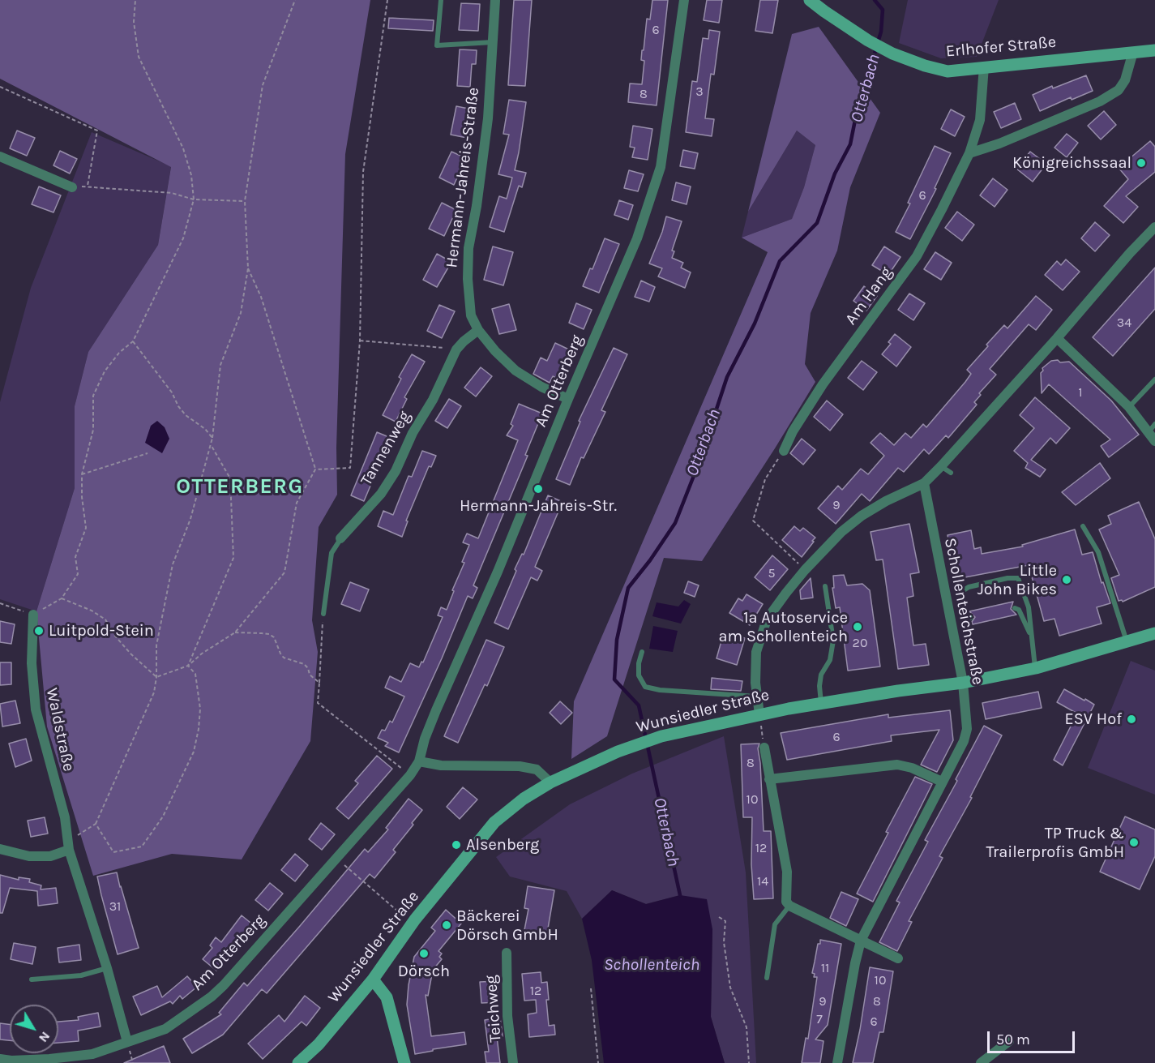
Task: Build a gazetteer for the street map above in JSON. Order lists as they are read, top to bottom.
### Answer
{
  "streets": {
    "main road": ["Erlhofer Straße", "Wunsiedler Straße"],
    "street": [
      "Hermann-Jahreis-Straße",
      "Am Hang",
      "Am Otterberg",
      "Tannenweg",
      "Schollenteichstraße",
      "Waldstraße",
      "Teichweg"
    ]
  },
  "crossings": [
    ["Erlhofer Straße", "Am Hang"],
    ["Hermann-Jahreis-Straße", "Am Otterberg"],
    ["Hermann-Jahreis-Straße", "Tannenweg"],
    ["Am Otterberg", "Waldstraße"],
    ["Schollenteichstraße", "Wunsiedler Straße"]
  ],
  "districts": ["OTTERBERG"],
  "water": ["Otterbach", "Schollenteich"],
  "places": [
    "Königreichssaal",
    "Hermann-Jahreis-Str.",
    "Little John Bikes",
    "1a Autoservice am Schollenteich",
    "Luitpold-Stein",
    "ESV Hof",
    "TP Truck & Trailerprofis GmbH",
    "Alsenberg",
    "Bäckerei Dörsch GmbH",
    "Dörsch"
  ],
  "house_numbers": [
    "6",
    "3",
    "8",
    "6",
    "34",
    "1",
    "9",
    "5",
    "20",
    "6",
    "8",
    "10",
    "12",
    "14",
    "31",
    "11",
    "10",
    "12",
    "9",
    "8",
    "7",
    "6"
  ],
  "scale_bar": "50 m",
  "north": "bottom right"
}
